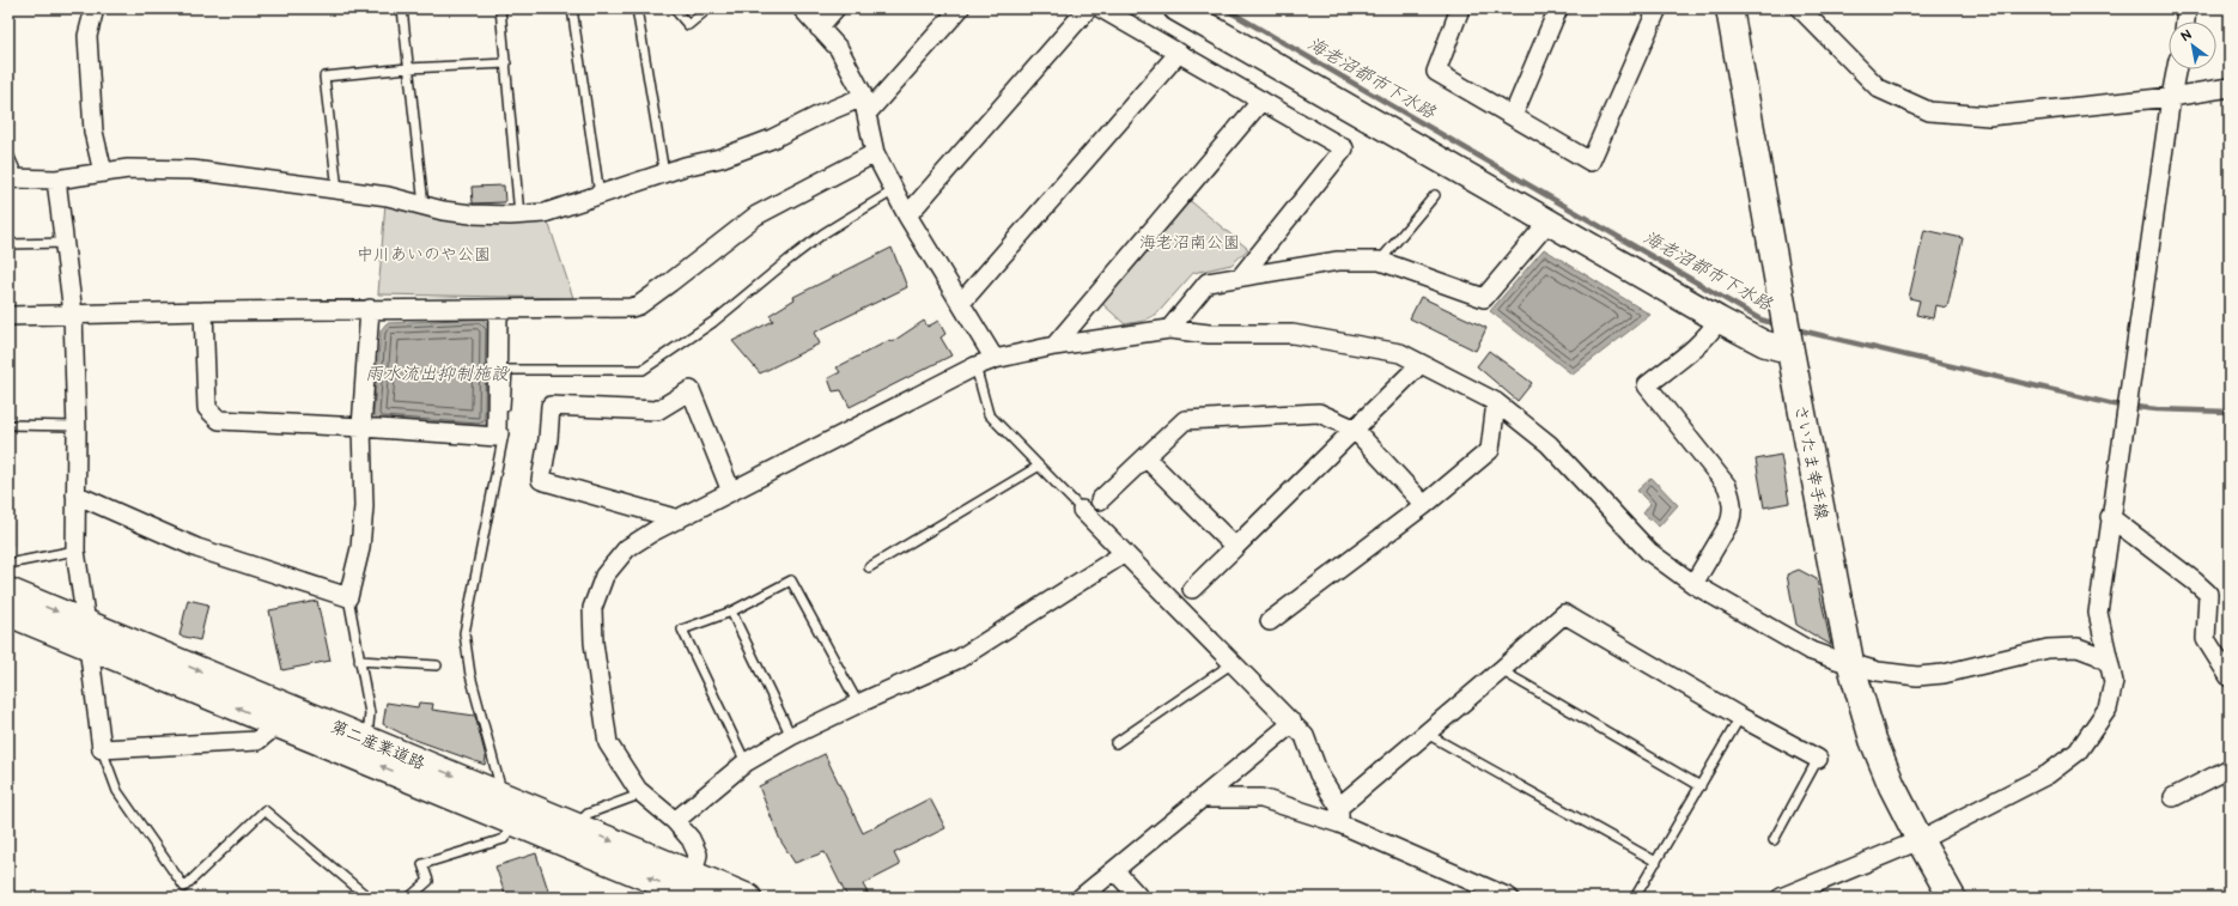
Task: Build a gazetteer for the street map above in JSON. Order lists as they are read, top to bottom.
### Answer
{
  "streets": {
    "main road": ["さいたま幸手線", "第二産業道路"]
  },
  "water": ["海老沼都市下水路", "雨水流出抑制施設"],
  "parks": ["海老沼南公園", "中川あいのや公園"],
  "north": "top left"
}
